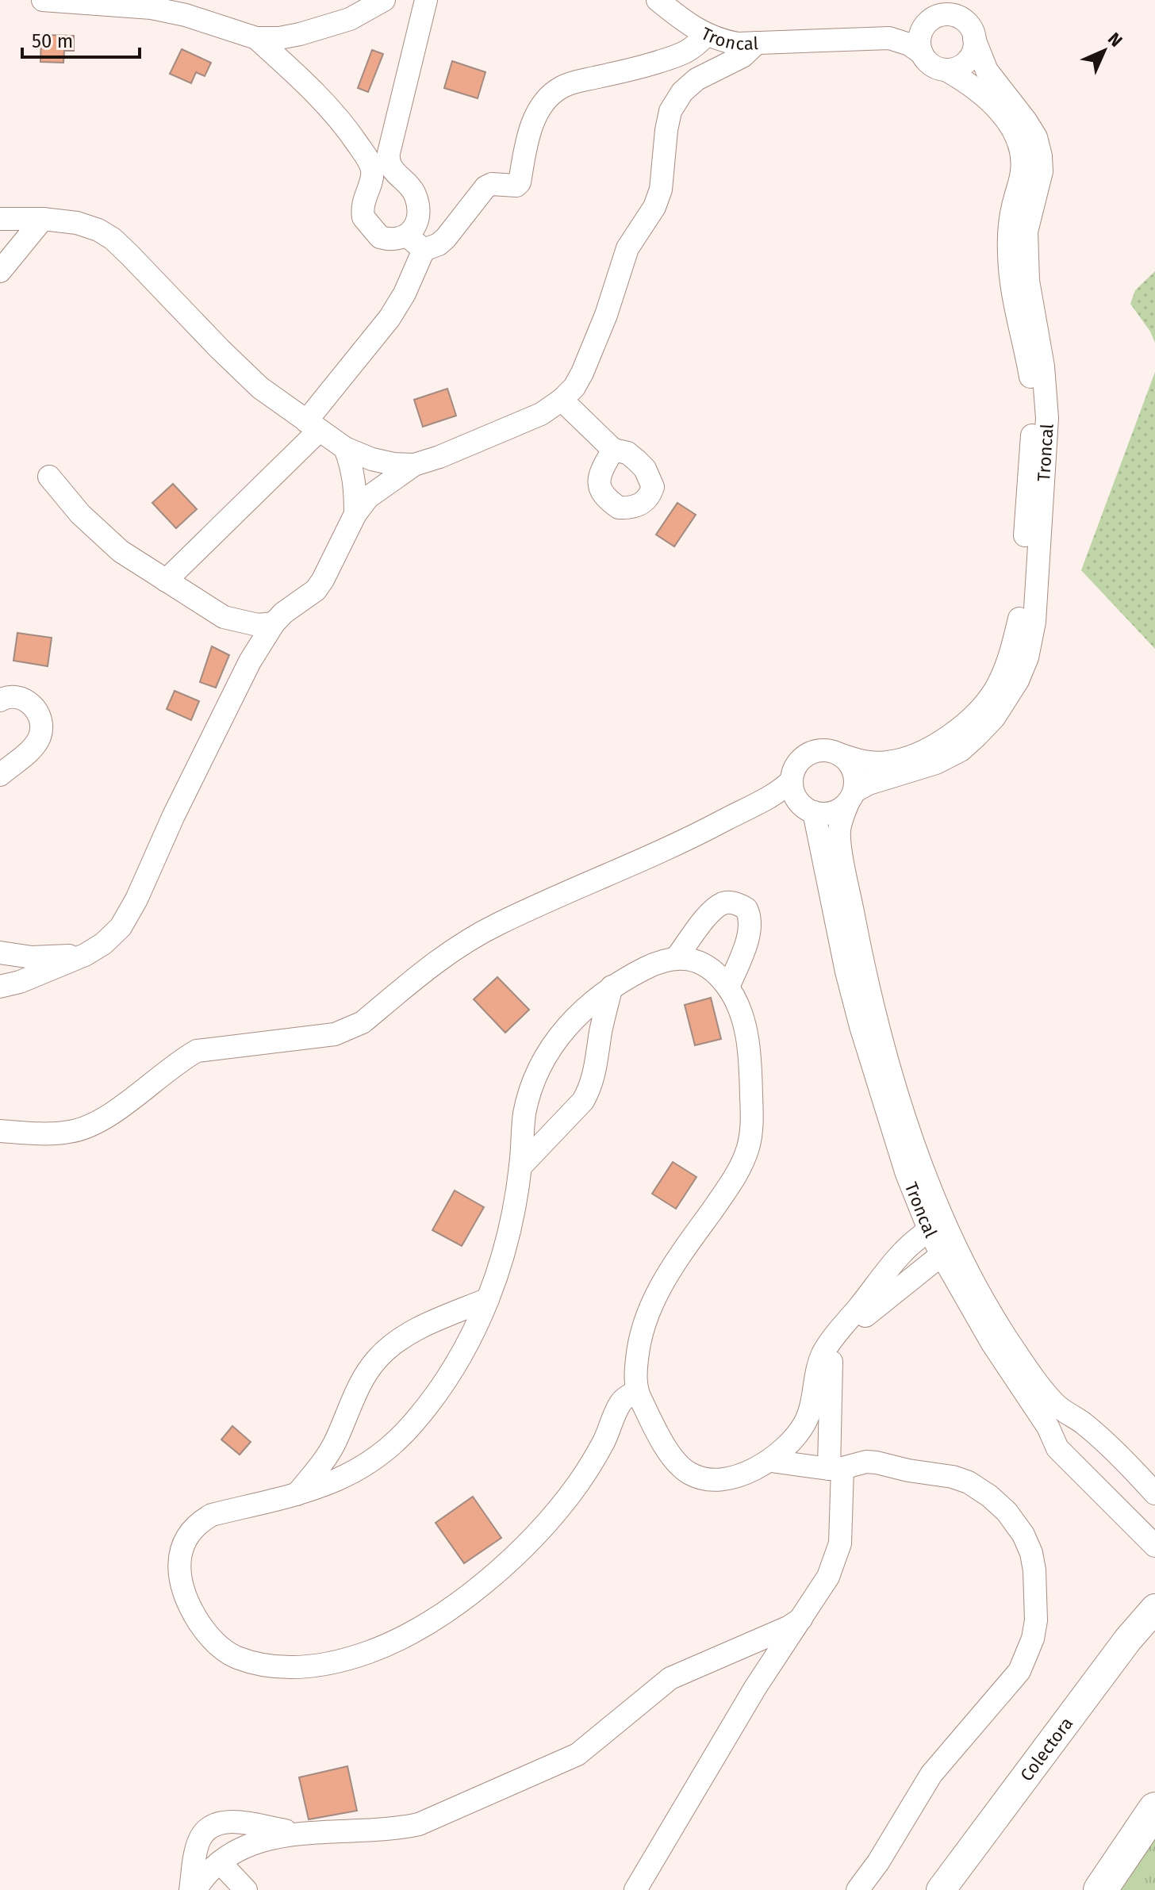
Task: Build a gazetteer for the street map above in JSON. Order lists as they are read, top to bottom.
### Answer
{
  "streets": {
    "main road": ["Colectora"],
    "street": ["Troncal"]
  },
  "scale_bar": "50 m",
  "north": "top right"
}
